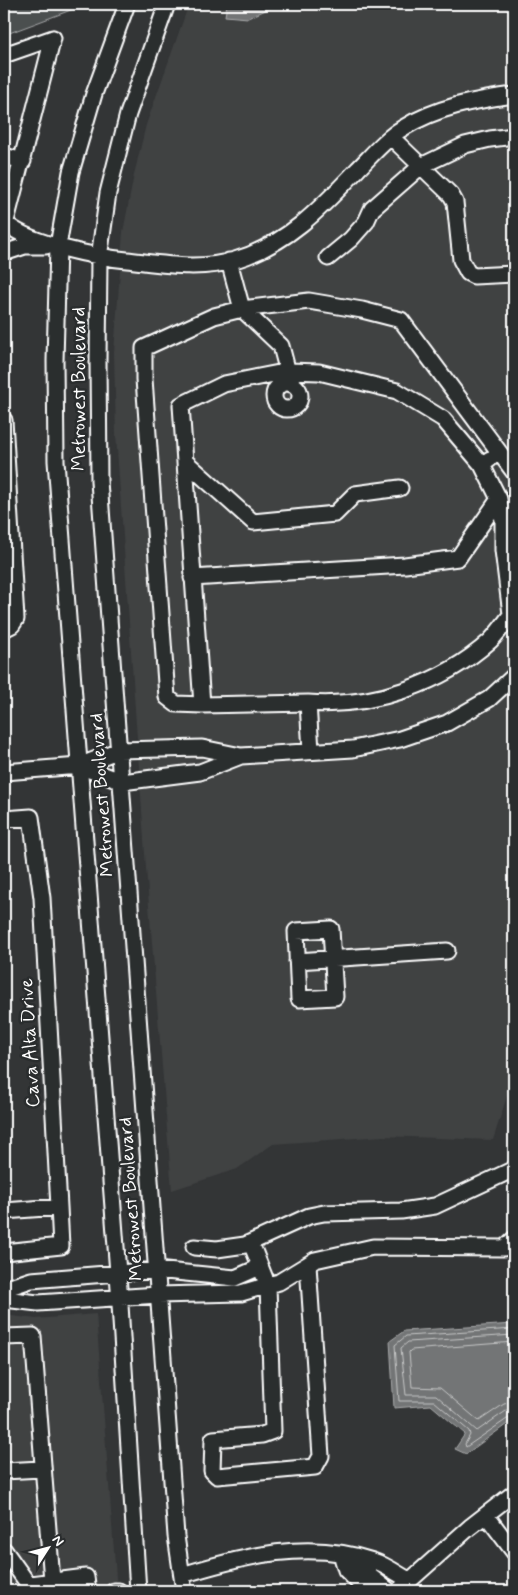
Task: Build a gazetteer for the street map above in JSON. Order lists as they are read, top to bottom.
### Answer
{
  "streets": {
    "street": ["Metrowest Boulevard", "Cava Alta Drive"]
  },
  "north": "top right"
}
